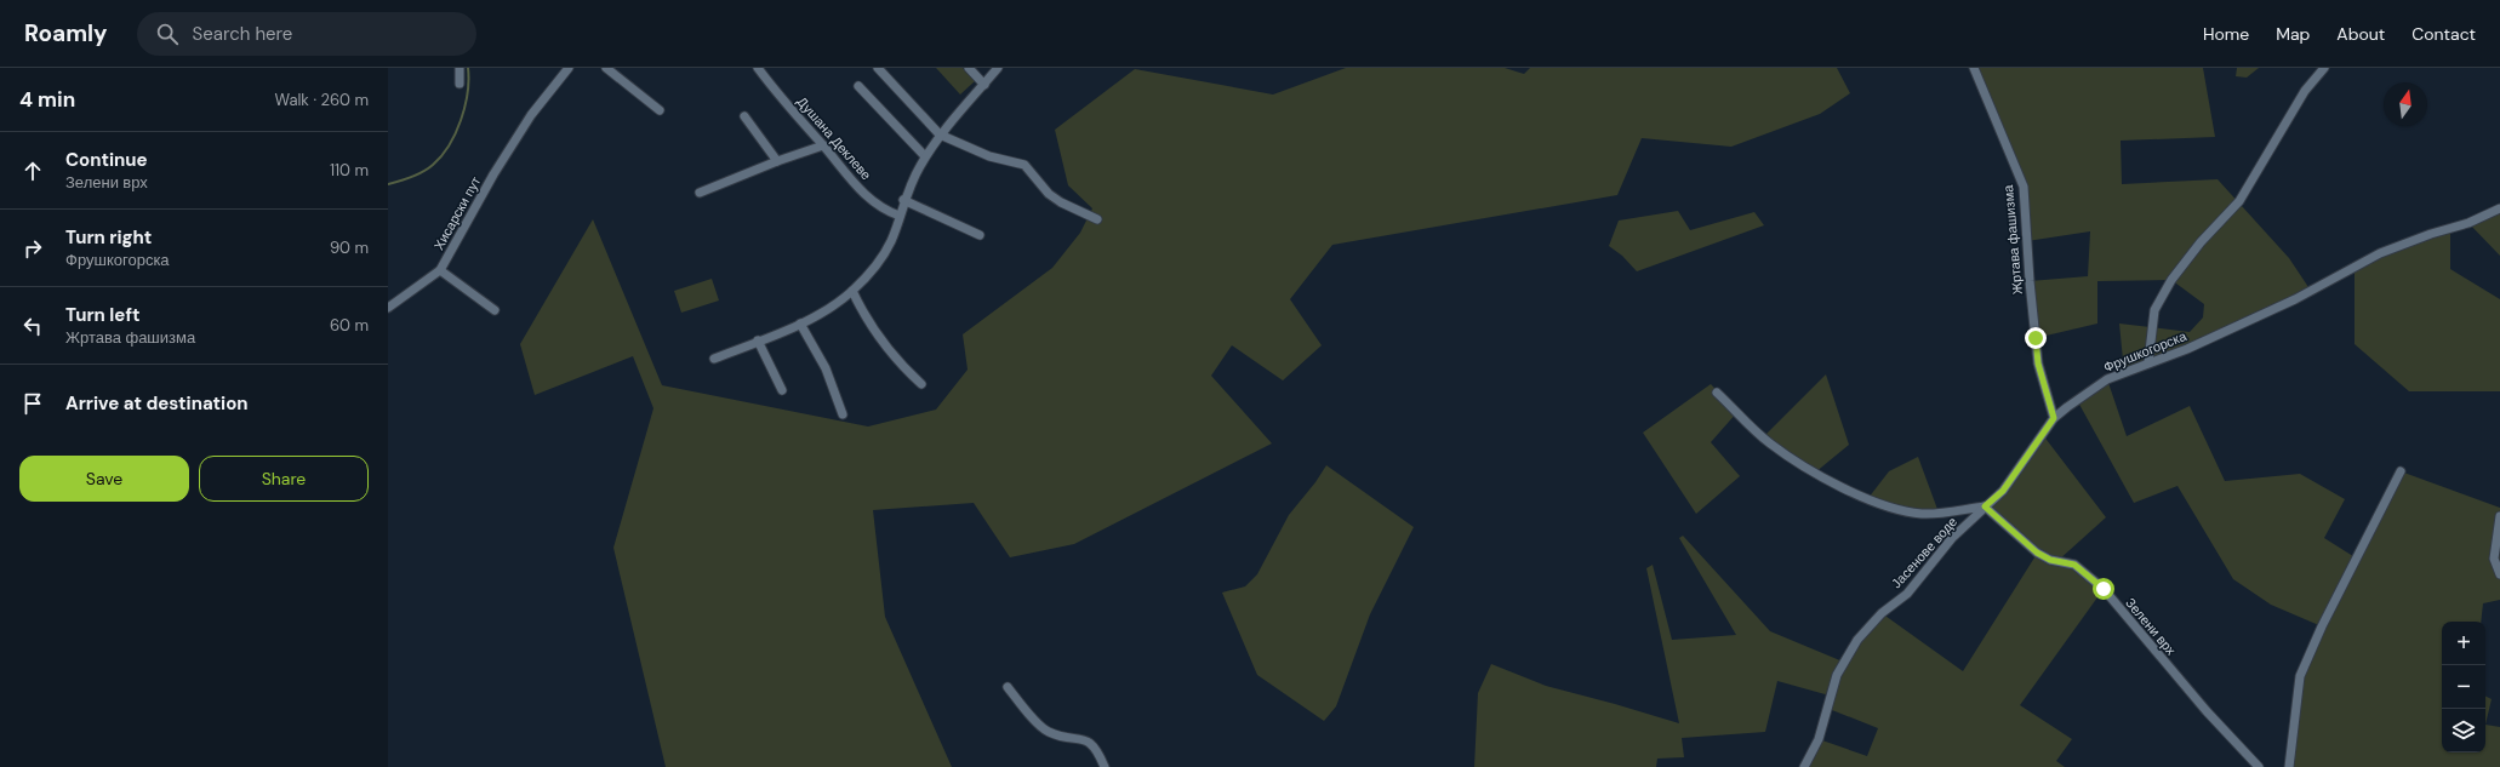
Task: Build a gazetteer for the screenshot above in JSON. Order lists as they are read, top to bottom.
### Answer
{
  "streets": {
    "street": [
      "Душана Деклеве",
      "Хисарски пут",
      "Жртава фашизма",
      "Фрушкогорска",
      "Јасенове воде",
      "Зелени врх"
    ]
  },
  "crossings": [
    ["Жртава фашизма", "Фрушкогорска"],
    ["Фрушкогорска", "Јасенове воде"],
    ["Фрушкогорска", "Зелени врх"],
    ["Јасенове воде", "Зелени врх"]
  ],
  "north": "top",
  "page": {
    "header": "Roamly",
    "search": "Search here",
    "nav": [
      "Home",
      "Map",
      "About",
      "Contact"
    ],
    "heading": ["4 min", "Walk · 260 m"],
    "list": [
      ["Continue", "Зелени врх", "110 m"],
      ["Turn right", "Фрушкогорска", "90 m"],
      ["Turn left", "Жртава фашизма", "60 m"],
      "Arrive at destination"
    ],
    "buttons": ["Save", "Share"],
    "map_buttons": ["+", "−"]
  }
}
